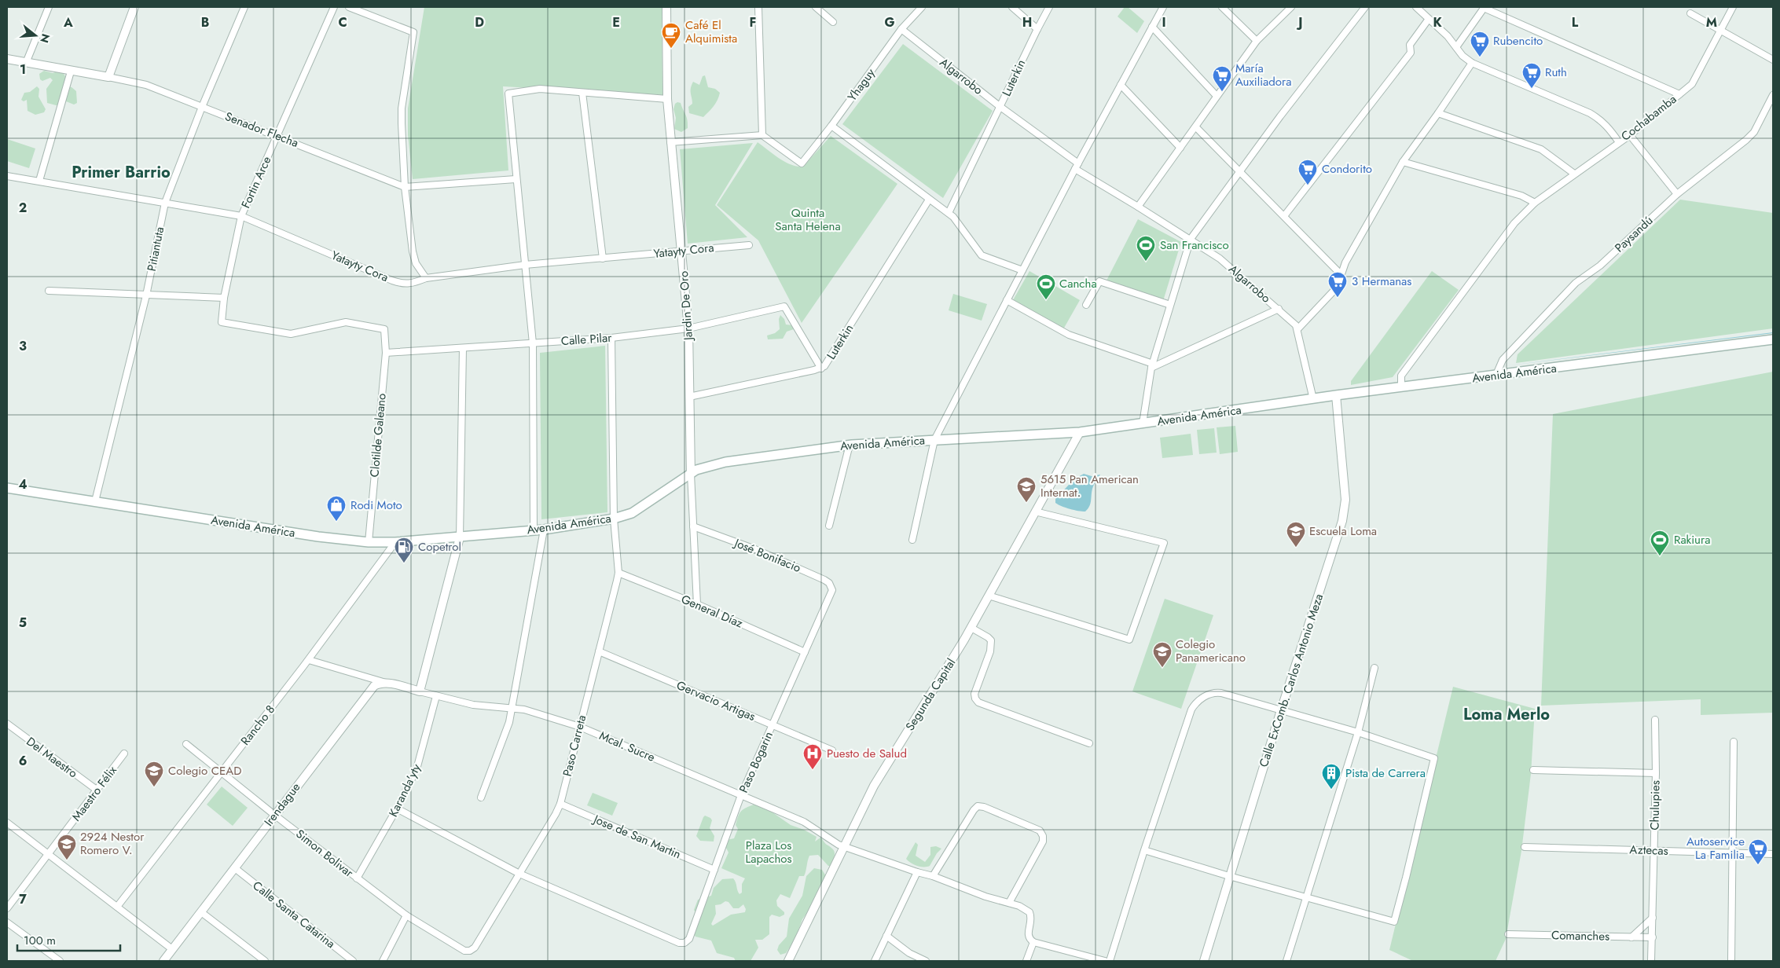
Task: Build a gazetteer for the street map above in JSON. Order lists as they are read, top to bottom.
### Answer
{
  "streets": {
    "main road": ["Avenida América"],
    "street": [
      "Algarrobo",
      "Luterkin",
      "Yhaguy",
      "Cochabamba",
      "Senador Flecha",
      "Fortin Arce",
      "Paysandú",
      "Pitiantuta",
      "Yatayty Cora",
      "Jardin De Oro",
      "Calle Pilar",
      "Clotilde Galeano",
      "José Bonifacio",
      "General Díaz",
      "Calle ExComb. Carlos Antonio Meza",
      "Segunda Capital",
      "Gervacio Artigas",
      "Rancho 8",
      "Paso Carreta",
      "Mcal. Sucre",
      "Del Maestro",
      "Paso Bogarin",
      "Karanda'yty",
      "Maestro Félix",
      "Irendague",
      "Chulupies",
      "Jose de San Martin",
      "Aztecas",
      "Simon Bolivar",
      "Calle Santa Catarina",
      "Comanches"
    ]
  },
  "crossings": [
    ["Algarrobo", "Luterkin"],
    ["Algarrobo", "Yhaguy"],
    ["Luterkin", "Jardin De Oro"],
    ["Luterkin", "Calle Pilar"],
    ["Cochabamba", "Avenida América"],
    ["Senador Flecha", "Fortin Arce"],
    ["Senador Flecha", "Pitiantuta"],
    ["Fortin Arce", "Yatayty Cora"],
    ["Fortin Arce", "Clotilde Galeano"],
    ["Paysandú", "Avenida América"],
    ["Pitiantuta", "Yatayty Cora"],
    ["Pitiantuta", "Avenida América"],
    ["Yatayty Cora", "Jardin De Oro"],
    ["Jardin De Oro", "Calle Pilar"],
    ["Jardin De Oro", "Avenida América"],
    ["Jardin De Oro", "José Bonifacio"],
    ["Jardin De Oro", "General Díaz"],
    ["Calle Pilar", "Clotilde Galeano"],
    ["Calle Pilar", "Paso Carreta"],
    ["Avenida América", "Clotilde Galeano"],
    ["Avenida América", "Calle ExComb. Carlos Antonio Meza"],
    ["Avenida América", "Segunda Capital"],
    ["Avenida América", "Rancho 8"],
    ["Avenida América", "Paso Carreta"],
    ["José Bonifacio", "Paso Bogarin"],
    ["General Díaz", "Paso Carreta"],
    ["General Díaz", "Paso Bogarin"],
    ["Segunda Capital", "Mcal. Sucre"],
    ["Gervacio Artigas", "Paso Carreta"],
    ["Gervacio Artigas", "Paso Bogarin"],
    ["Rancho 8", "Simon Bolivar"],
    ["Paso Carreta", "Mcal. Sucre"],
    ["Paso Carreta", "Paso Bogarin"],
    ["Paso Carreta", "Jose de San Martin"],
    ["Paso Carreta", "Simon Bolivar"],
    ["Mcal. Sucre", "Paso Bogarin"],
    ["Mcal. Sucre", "Karanda'yty"],
    ["Del Maestro", "Maestro Félix"],
    ["Paso Bogarin", "Jose de San Martin"],
    ["Karanda'yty", "Simon Bolivar"],
    ["Irendague", "Simon Bolivar"],
    ["Irendague", "Calle Santa Catarina"],
    ["Chulupies", "Aztecas"],
    ["Chulupies", "Comanches"]
  ],
  "districts": ["Primer Barrio", "Loma Merlo"],
  "parks": ["Quinta Santa Helena", "Plaza Los Lapachos"],
  "places": {
    "cafe": ["Café El Alquimista"],
    "supermarket": [
      "Rubencito",
      "Ruth",
      "María Auxiliadora",
      "Condorito",
      "3 Hermanas",
      "Autoservice La Familia"
    ],
    "sports": ["San Francisco", "Cancha", "Rakiura"],
    "school or university": [
      "5615 Pan American Internat.",
      "Escuela Loma",
      "Colegio Panamericano",
      "Colegio CEAD",
      "2924 Nestor Romero V."
    ],
    "shop": ["Rodi Moto"],
    "fuel station": ["Copetrol"],
    "hospital": ["Puesto de Salud"],
    "building": ["Pista de Carrera"]
  },
  "scale_bar": "100 m",
  "north": "right",
  "grid": {
    "columns": [
      "A",
      "B",
      "C",
      "D",
      "E",
      "F",
      "G",
      "H",
      "I",
      "J",
      "K",
      "L",
      "M"
    ],
    "rows": [
      "1",
      "2",
      "3",
      "4",
      "5",
      "6",
      "7"
    ]
  }
}
